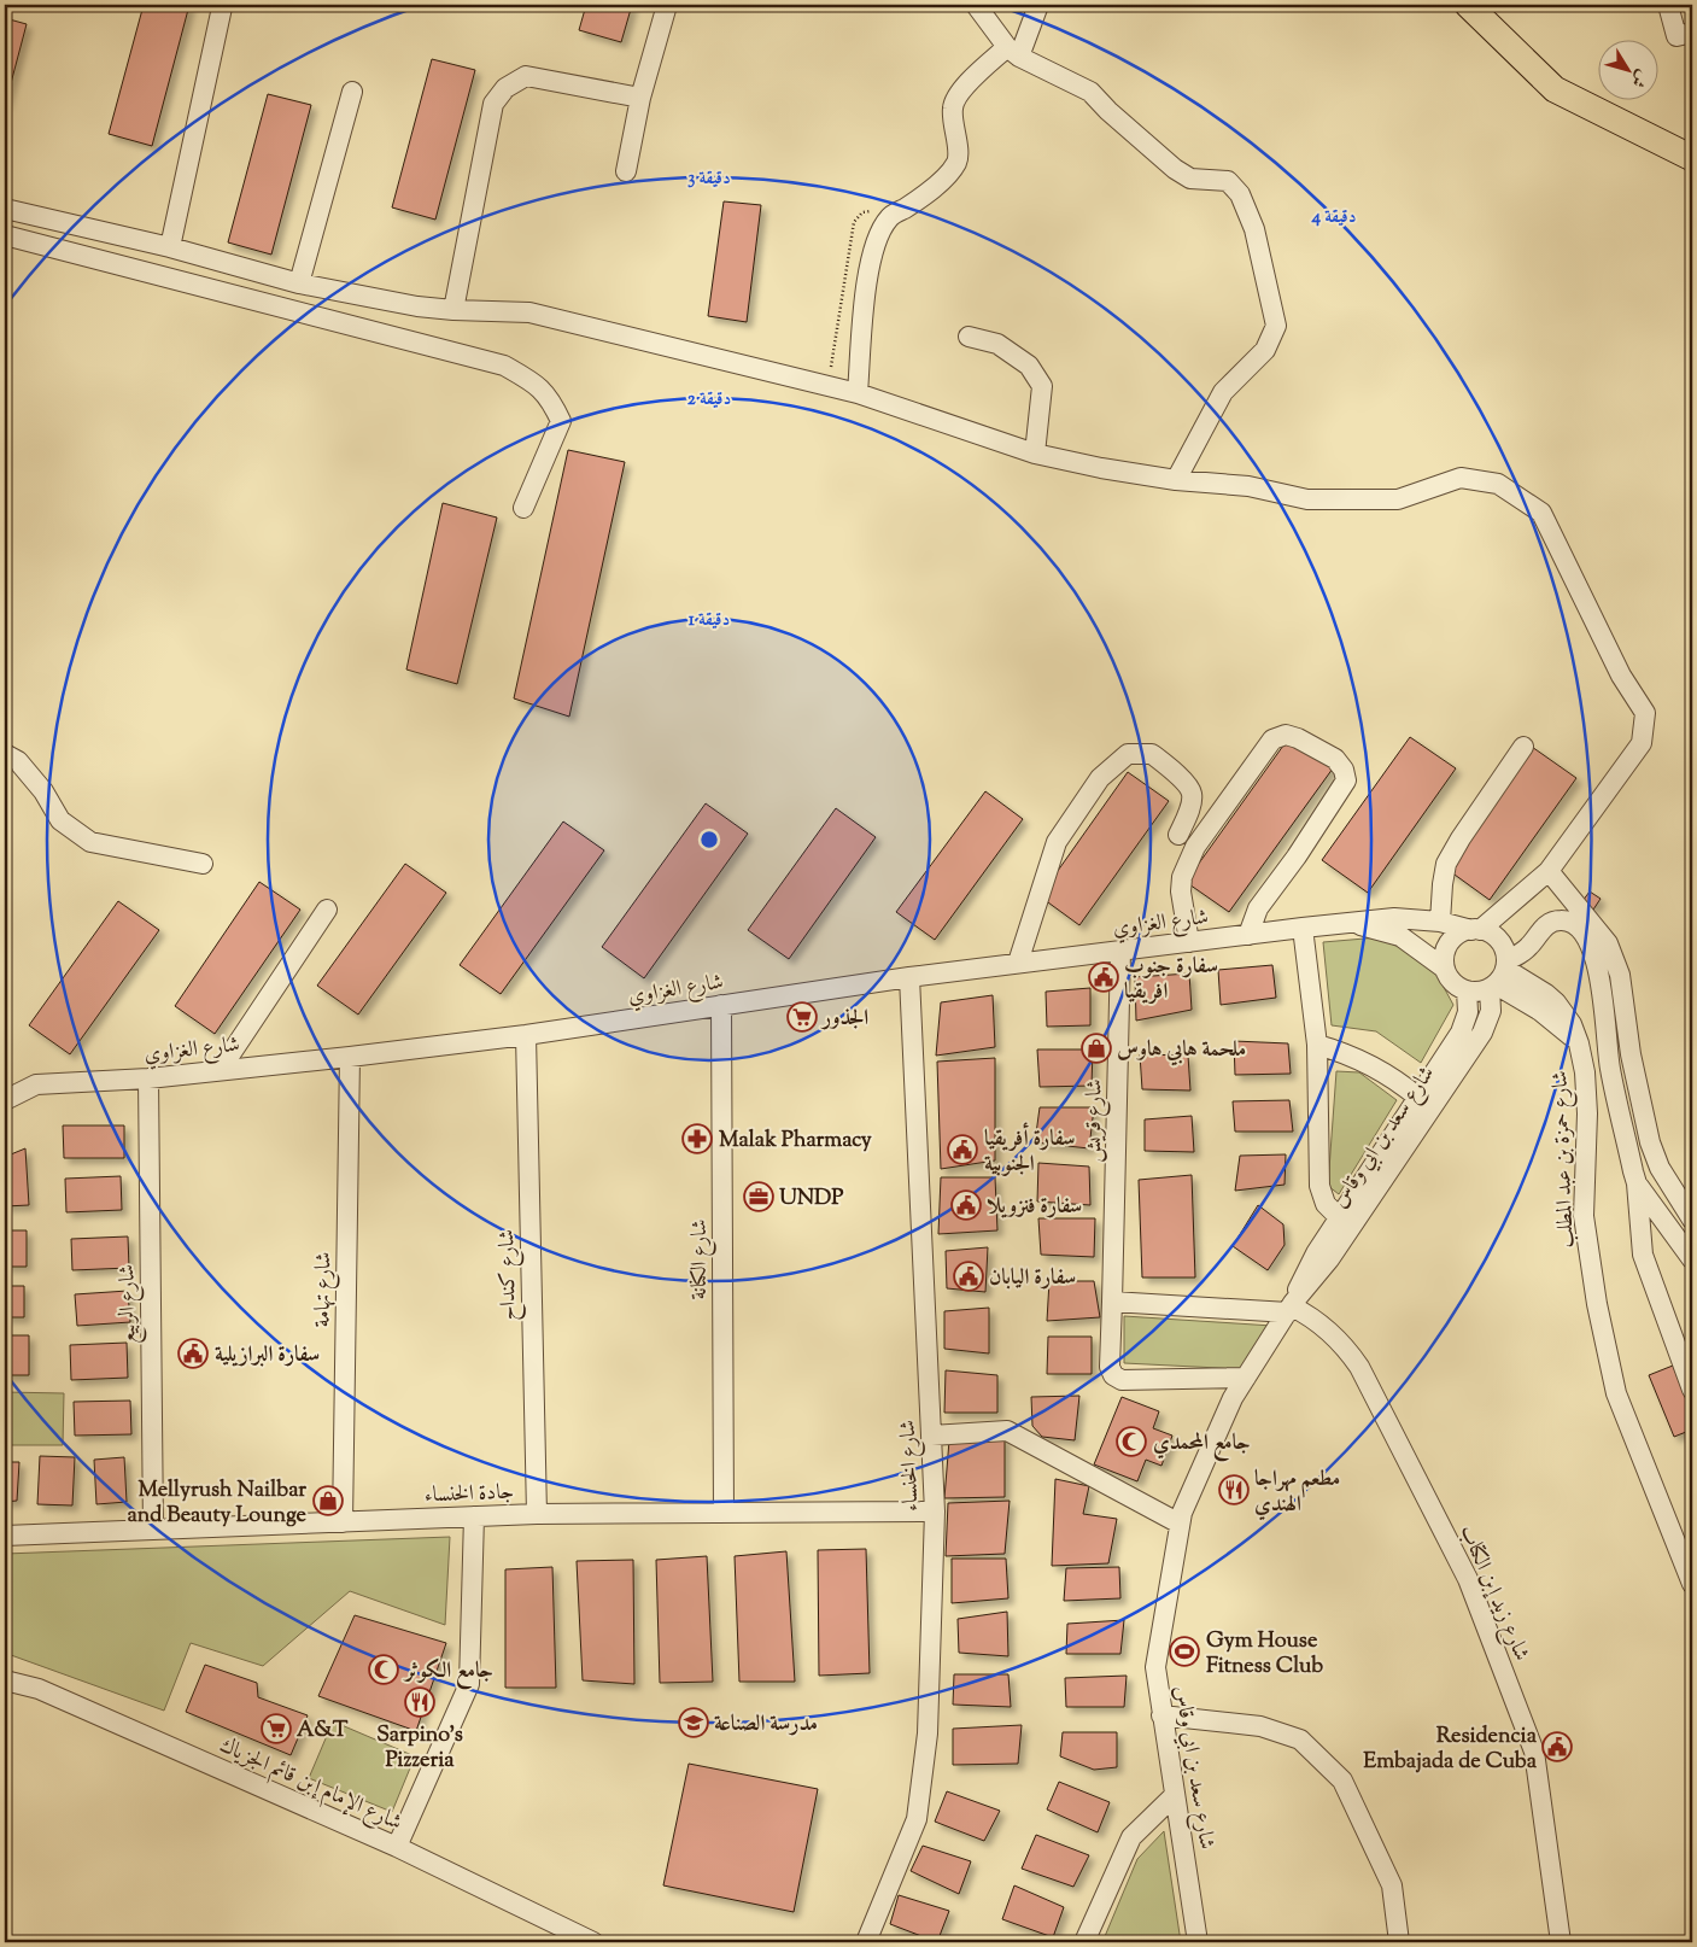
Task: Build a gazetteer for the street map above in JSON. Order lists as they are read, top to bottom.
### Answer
{
  "streets": {
    "street": [
      "شارع الغزاوي",
      "شارع قريش",
      "شارع سعد بن ابي وقاس",
      "شارع حمزة بن عبد المطلب",
      "شارع الكنانة",
      "شارع كنداح",
      "شارع تهامة",
      "شارع الربيع",
      "شارع الخنساء",
      "جادة الخنساء",
      "شارع زيد إبن الكتاب",
      "شارع الإمام إبن قائم الجزياك"
    ]
  },
  "crossings": [
    ["شارع الغزاوي", "شارع قريش"],
    ["شارع الغزاوي", "شارع سعد بن ابي وقاس"],
    ["شارع الغزاوي", "شارع حمزة بن عبد المطلب"],
    ["شارع الغزاوي", "شارع الكنانة"],
    ["شارع الغزاوي", "شارع كنداح"],
    ["شارع الغزاوي", "شارع تهامة"],
    ["شارع الغزاوي", "شارع الربيع"],
    ["شارع الغزاوي", "شارع الخنساء"],
    ["شارع قريش", "شارع سعد بن ابي وقاس"],
    ["شارع سعد بن ابي وقاس", "شارع حمزة بن عبد المطلب"],
    ["شارع سعد بن ابي وقاس", "شارع زيد إبن الكتاب"],
    ["شارع الكنانة", "جادة الخنساء"],
    ["شارع كنداح", "جادة الخنساء"],
    ["شارع تهامة", "جادة الخنساء"],
    ["شارع الربيع", "جادة الخنساء"],
    ["شارع الخنساء", "جادة الخنساء"]
  ],
  "places": {
    "public building": [
      "سفارة جنوب افريقيا",
      "سفارة أفريقيا الجنوبية",
      "سفارة فنزويلا",
      "سفارة اليابان",
      "سفارة البرازيلية",
      "Residencia Embajada de Cuba"
    ],
    "supermarket": ["الجذور", "A&T"],
    "shop": ["ملحمة هابي هاوس", "Mellyrush Nailbar and Beauty Lounge"],
    "pharmacy": ["Malak Pharmacy"],
    "office": ["UNDP"],
    "mosque": ["جامع المحمدي", "جامع الكوثر"],
    "restaurant": ["مطعم مهراجا الهندي", "Sarpino's Pizzeria"],
    "sports": ["Gym House Fitness Club"],
    "school or university": ["مدرسة الصناعة"]
  },
  "north": "bottom right",
  "rings": [
    "3 دقيقة",
    "4 دقيقة",
    "2 دقيقة",
    "1 دقيقة"
  ]
}
